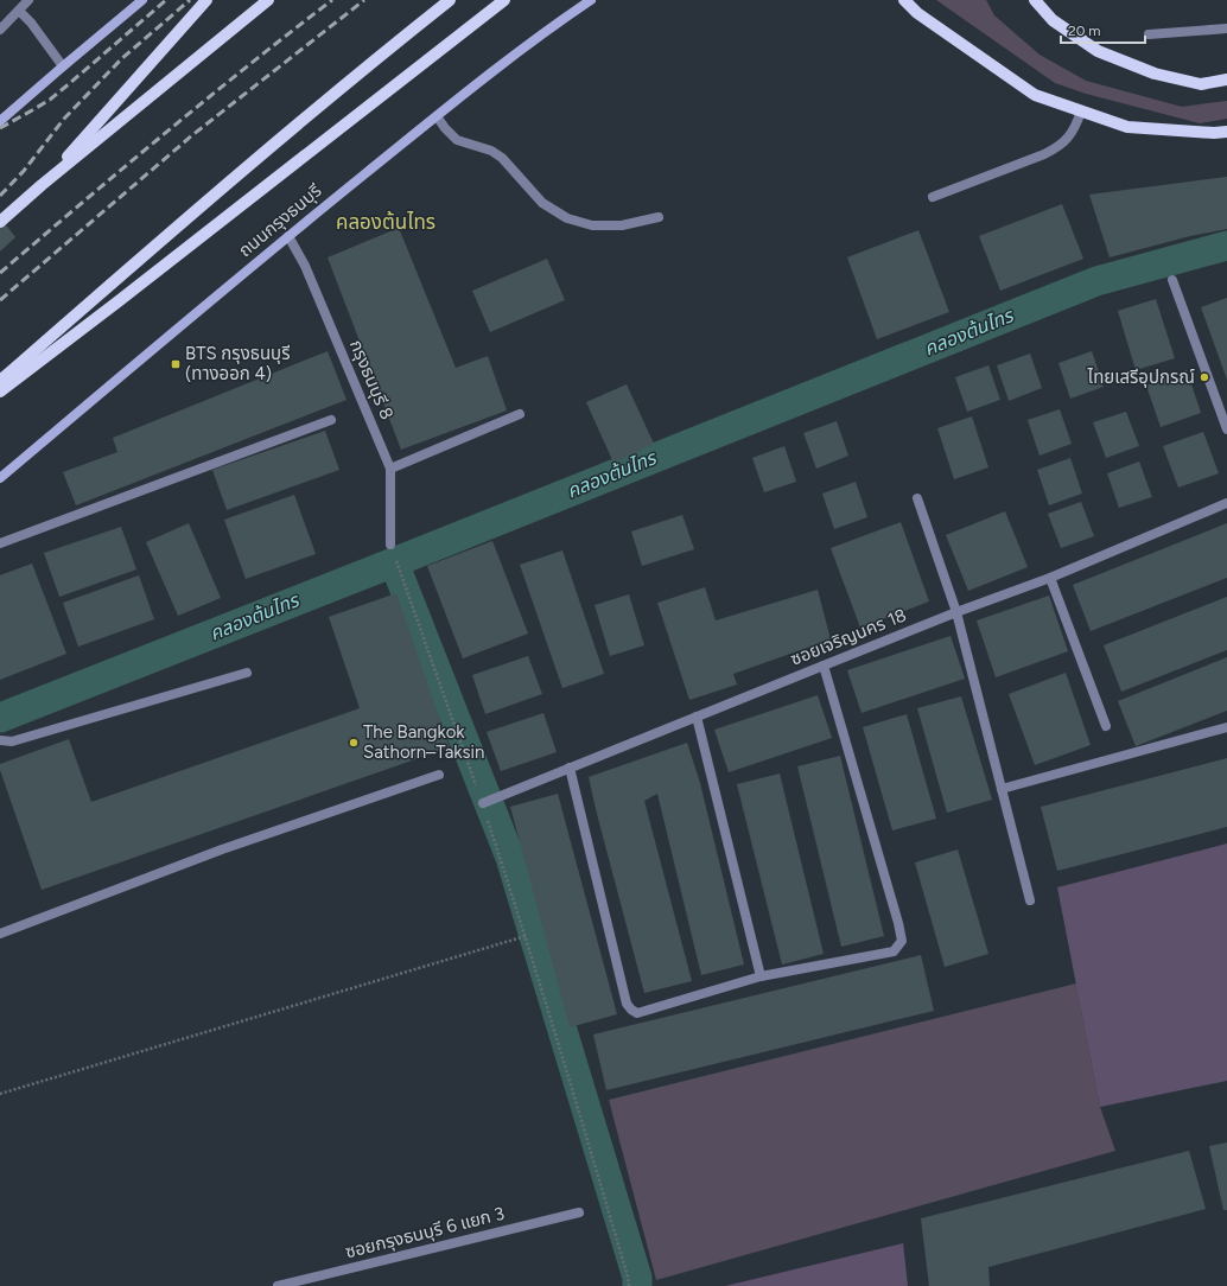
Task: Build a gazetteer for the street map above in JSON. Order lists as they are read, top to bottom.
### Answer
{
  "streets": {
    "main road": ["ถนนกรุงธนบุรี"],
    "street": ["กรุงธนบุรี 8", "ซอยเจริญนคร 18", "ซอยกรุงธนบุรี 6 แยก 3"]
  },
  "crossings": [
    ["ถนนกรุงธนบุรี", "กรุงธนบุรี 8"]
  ],
  "districts": ["คลองต้นไทร"],
  "water": ["คลองต้นไทร"],
  "places": {
    "transit": ["BTS กรุงธนบุรี (ทางออก 4)"],
    "other": ["ไทยเสรีอุปกรณ์", "The Bangkok Sathorn–Taksin"]
  },
  "scale_bar": "20 m"
}
